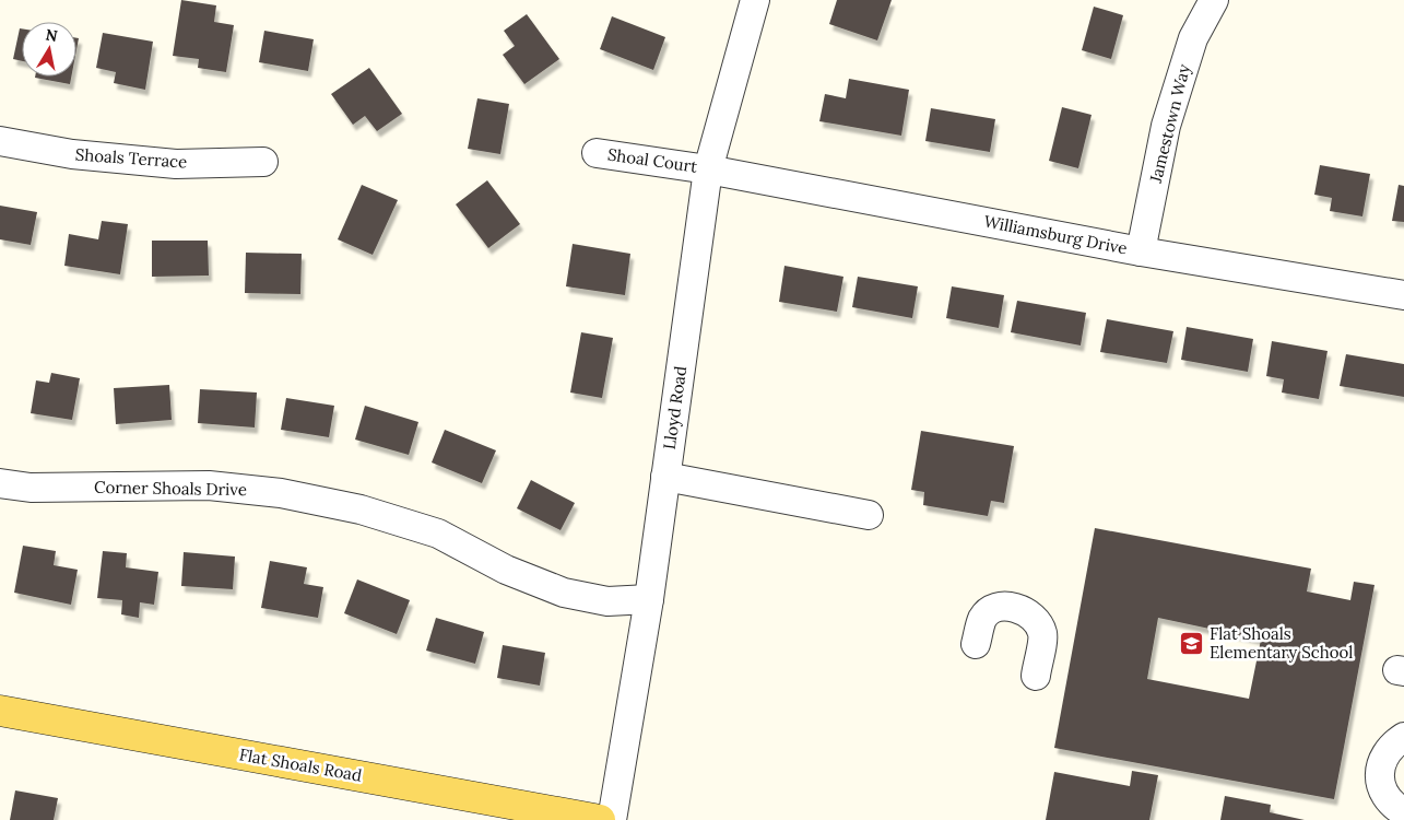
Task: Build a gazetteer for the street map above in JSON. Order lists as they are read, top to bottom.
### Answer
{
  "streets": {
    "main road": ["Flat Shoals Road"],
    "street": [
      "Jamestown Way",
      "Shoals Terrace",
      "Shoal Court",
      "Williamsburg Drive",
      "Lloyd Road",
      "Corner Shoals Drive"
    ]
  },
  "crossings": [
    ["Jamestown Way", "Williamsburg Drive"],
    ["Shoal Court", "Williamsburg Drive"],
    ["Shoal Court", "Lloyd Road"],
    ["Williamsburg Drive", "Lloyd Road"],
    ["Lloyd Road", "Corner Shoals Drive"]
  ],
  "places": {
    "school or university": ["Flat Shoals Elementary School"]
  },
  "north": "top"
}
